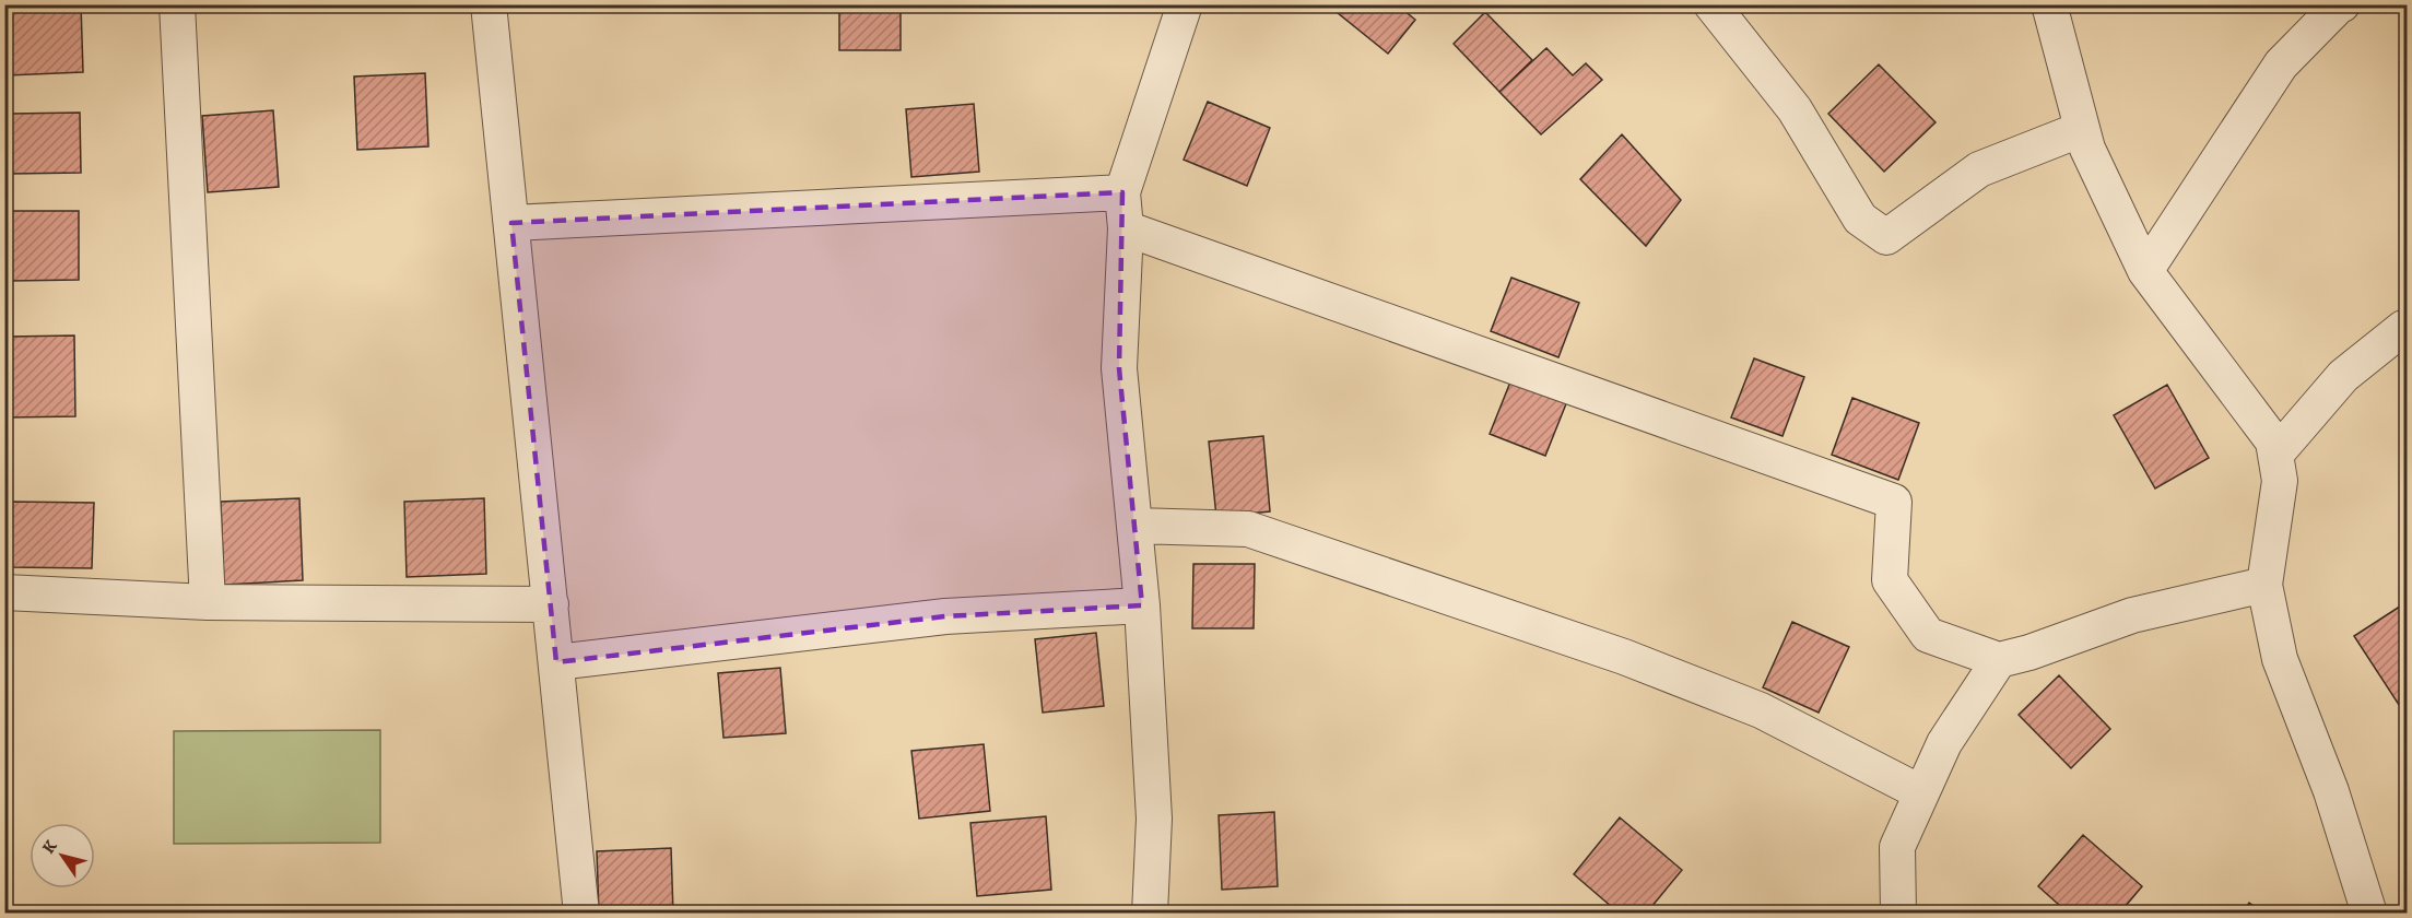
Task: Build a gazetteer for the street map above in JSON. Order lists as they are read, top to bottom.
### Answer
{
  "north": "top left"
}
